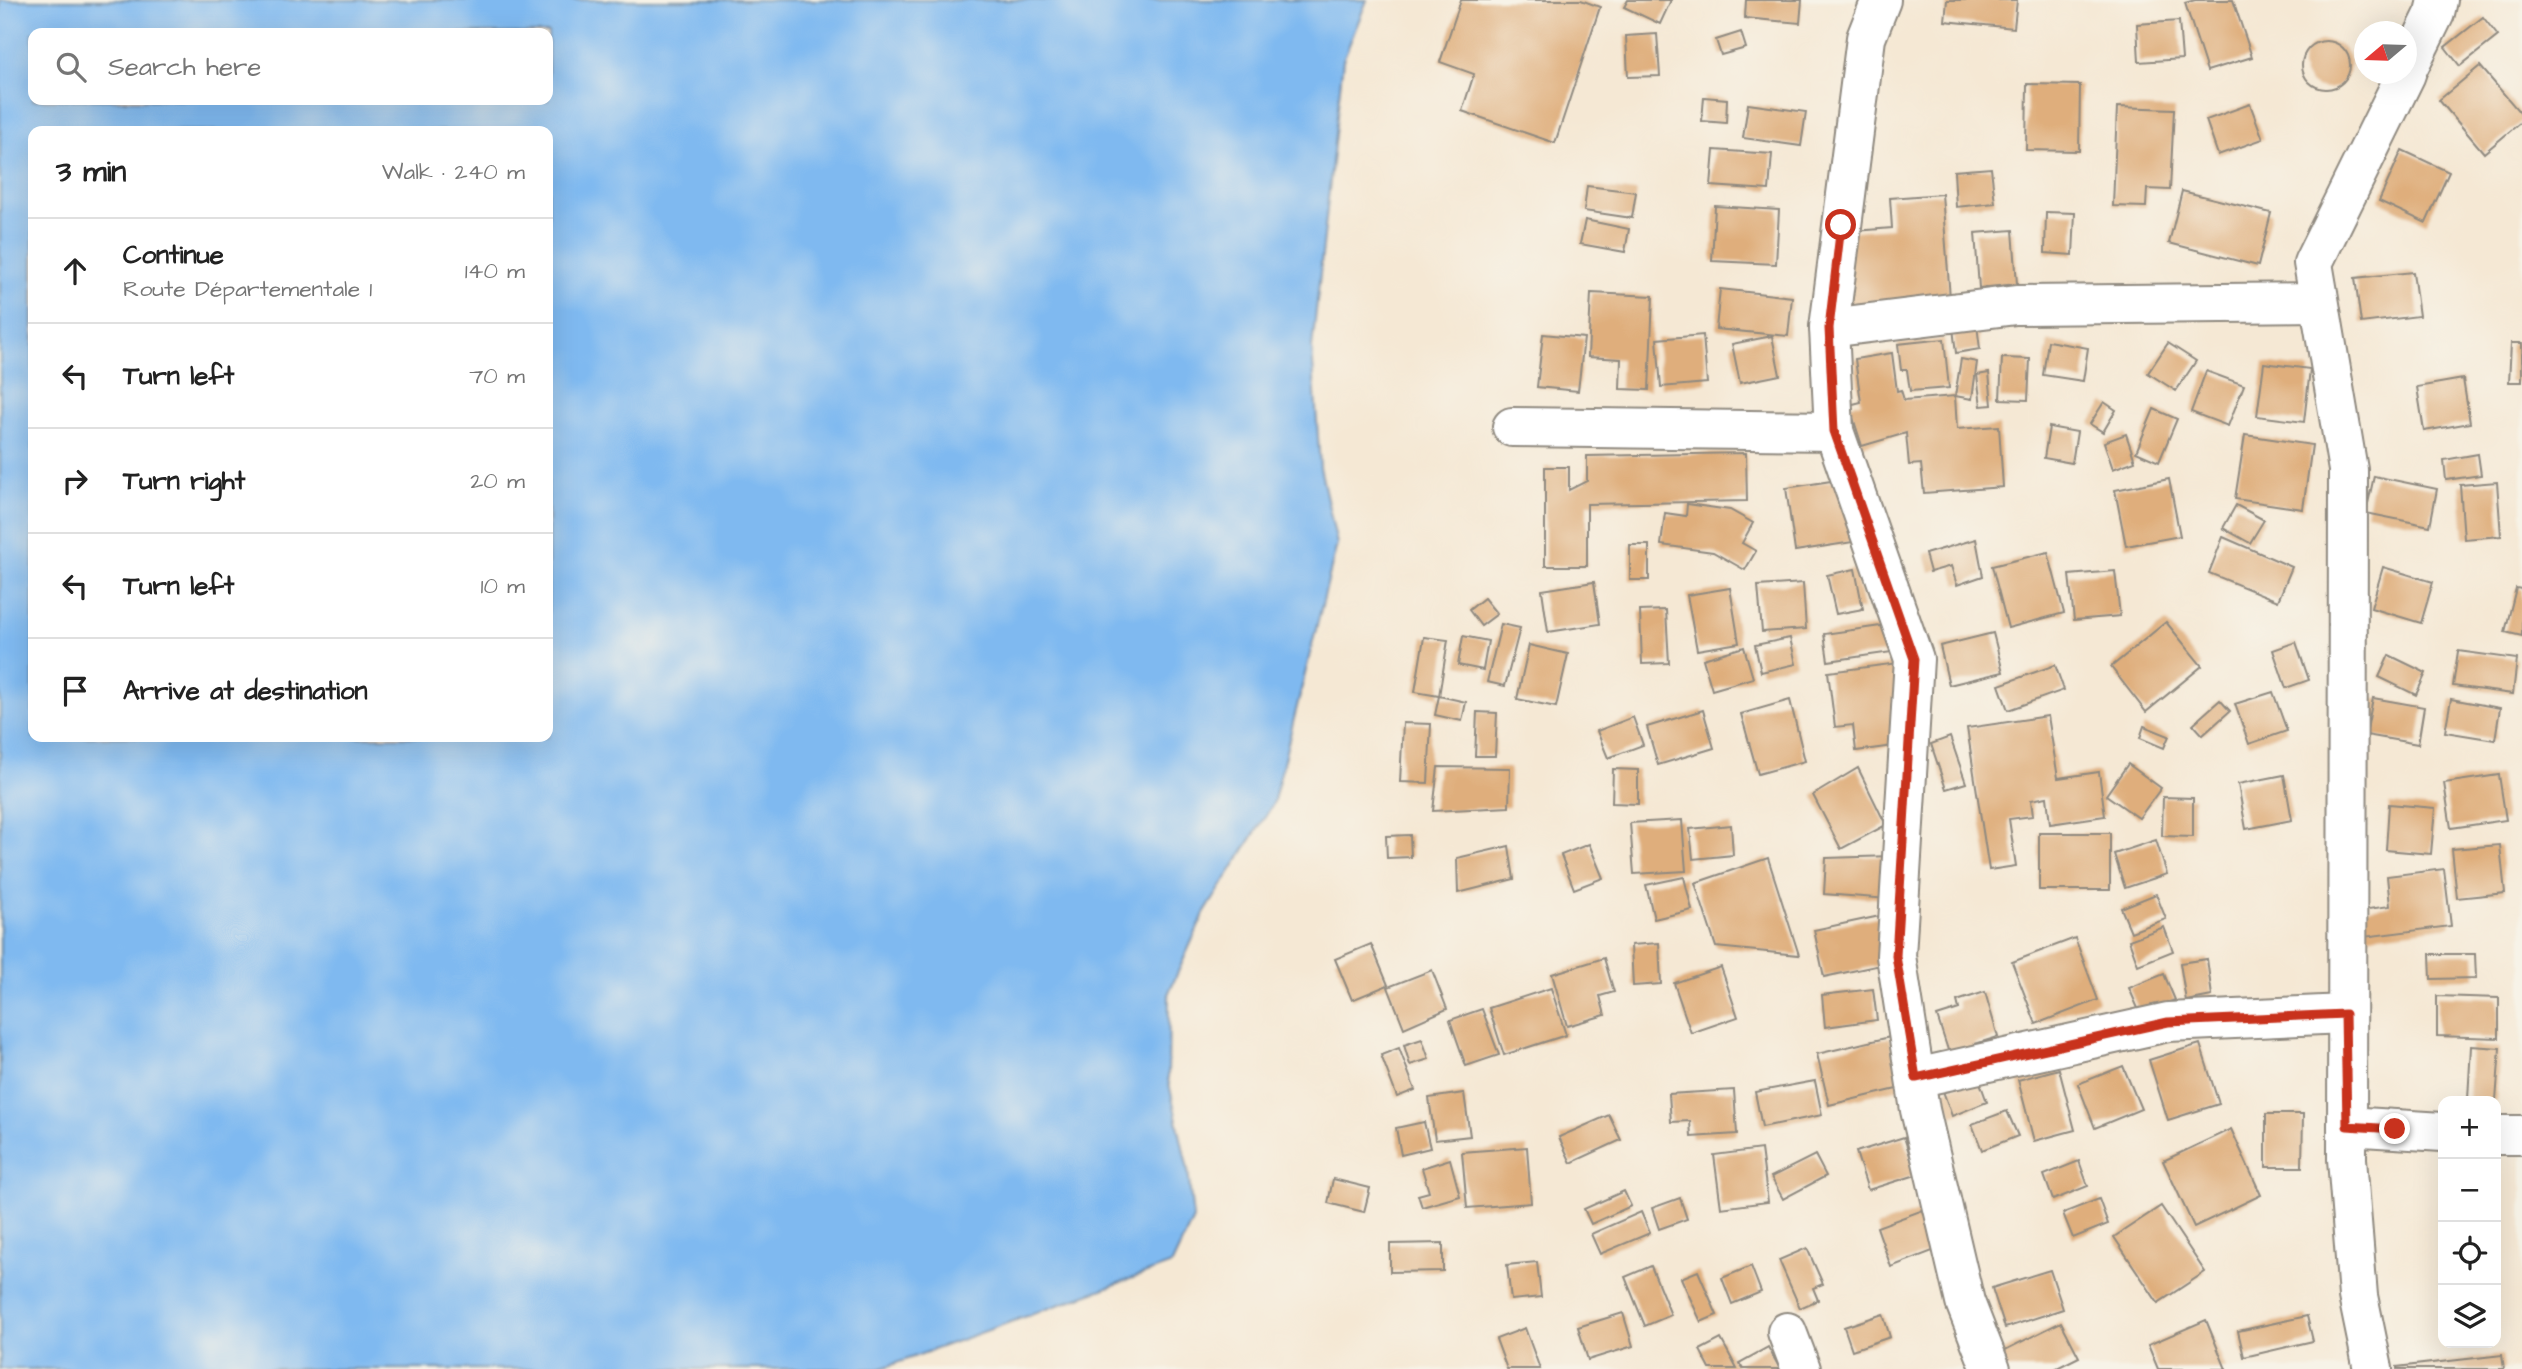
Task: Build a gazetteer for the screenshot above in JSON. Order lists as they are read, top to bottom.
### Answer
{
  "north": "left",
  "page": {
    "search": "Search here",
    "heading": ["3 min", "Walk · 240 m"],
    "list": [
      ["Continue", "Route Départementale 1", "140 m"],
      ["Turn left", "70 m"],
      ["Turn right", "20 m"],
      ["Turn left", "10 m"],
      "Arrive at destination"
    ],
    "map_buttons": ["+", "−"]
  }
}
